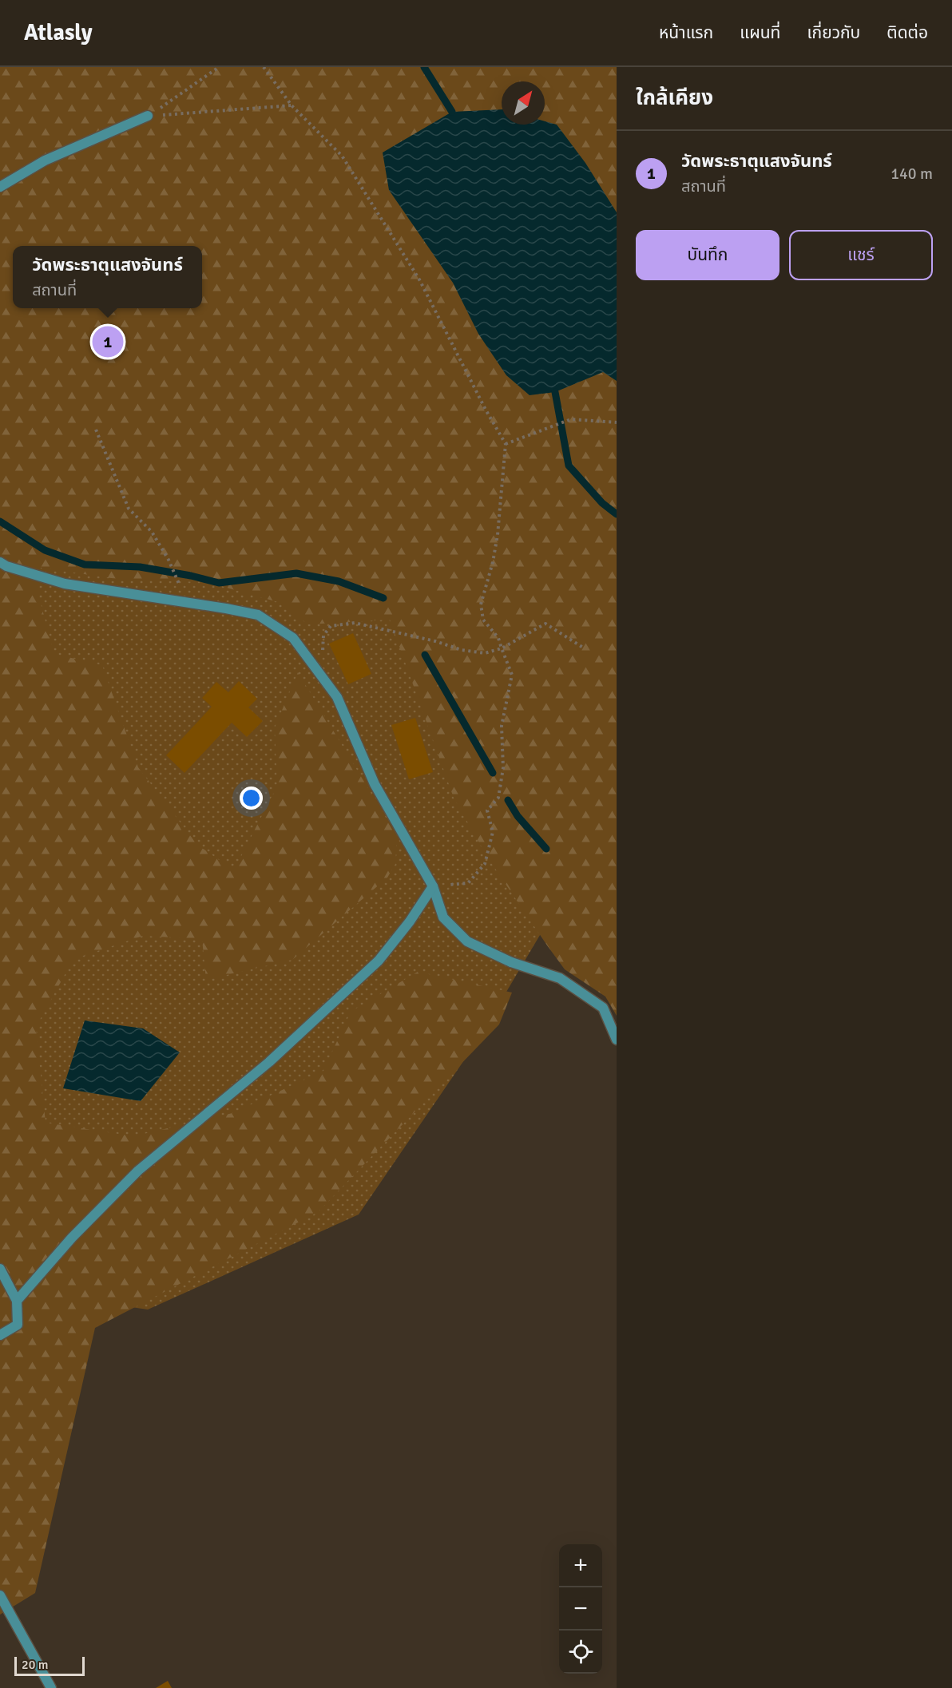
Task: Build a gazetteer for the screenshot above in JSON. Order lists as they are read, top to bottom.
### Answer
{
  "scale_bar": "20 m",
  "north": "top right",
  "page": {
    "header": "Atlasly",
    "nav": [
      "หน้าแรก",
      "แผนที่",
      "เกี่ยวกับ",
      "ติดต่อ"
    ],
    "heading": "ใกล้เคียง",
    "list": [
      {
        "mark": "1",
        "name": "วัดพระธาตุแสงจันทร์",
        "note": "สถานที่",
        "value": "140 m"
      }
    ],
    "buttons": ["บันทึก", "แชร์"],
    "popup": ["วัดพระธาตุแสงจันทร์", "สถานที่"],
    "pins": "1",
    "map_buttons": ["+", "−"],
    "scale": "20 m"
  }
}
